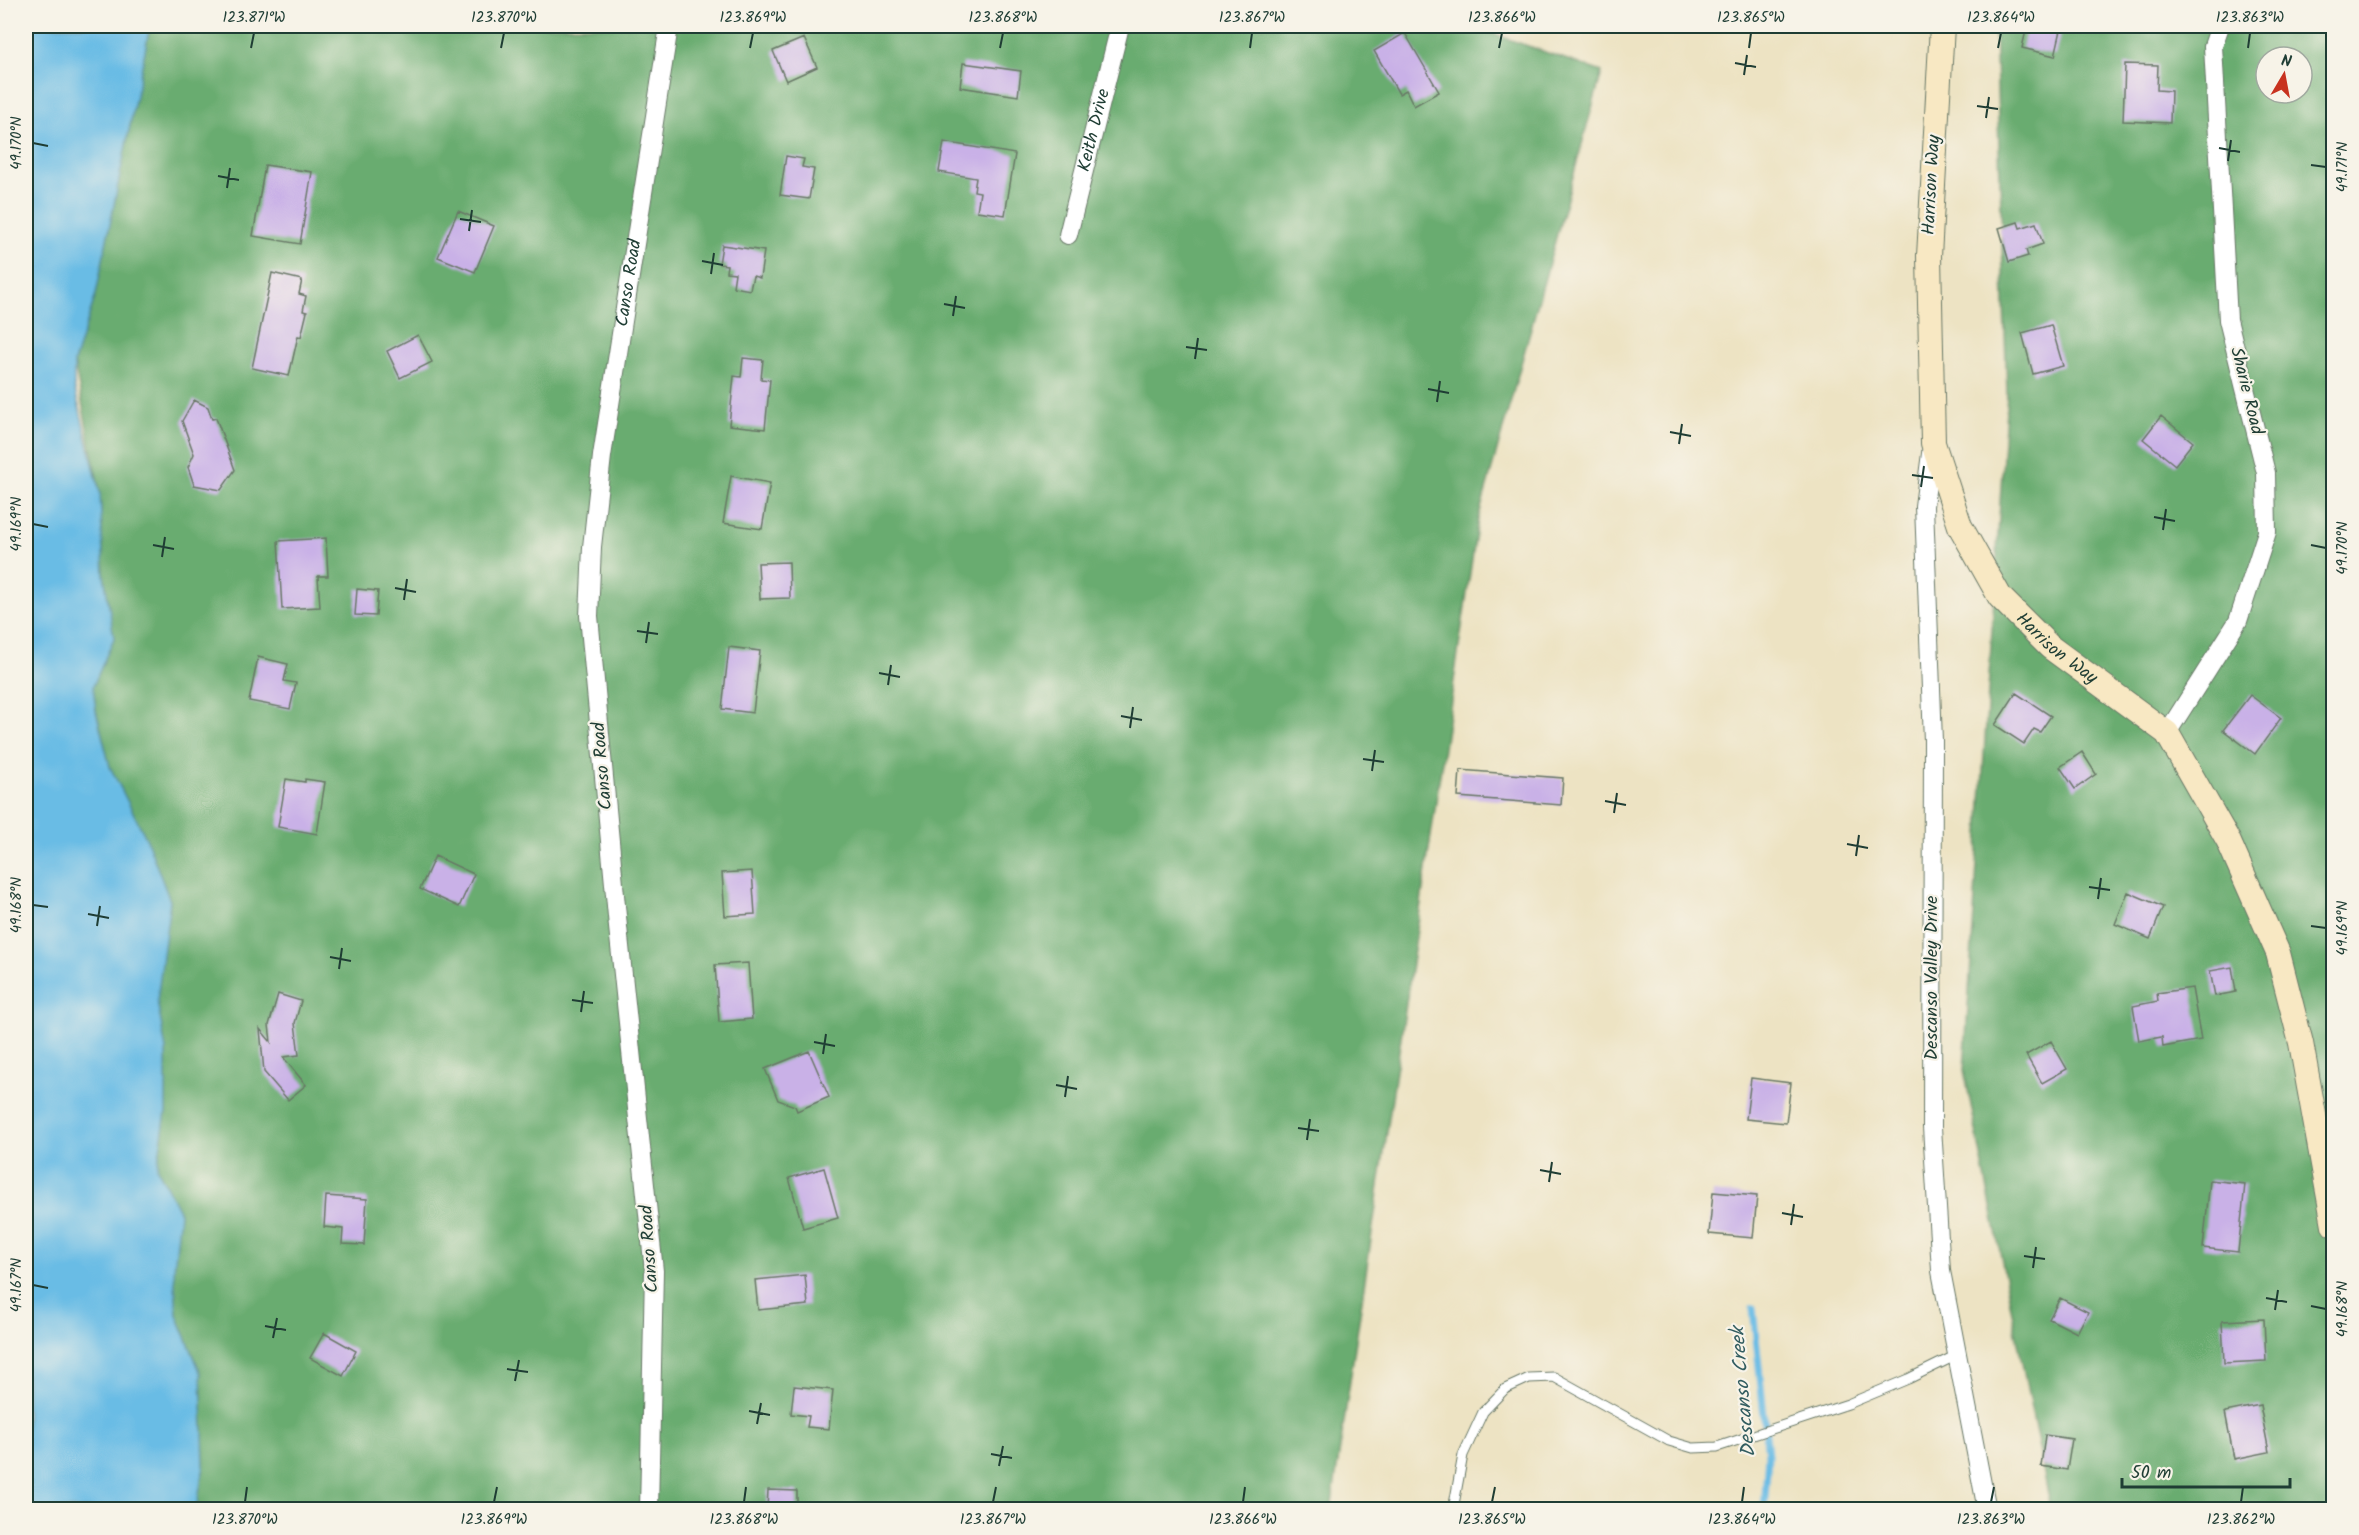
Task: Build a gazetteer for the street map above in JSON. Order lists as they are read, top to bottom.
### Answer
{
  "streets": {
    "street": [
      "Keith Drive",
      "Harrison Way",
      "Canso Road",
      "Sharie Road",
      "Descanso Valley Drive"
    ]
  },
  "crossings": [
    ["Harrison Way", "Sharie Road"],
    ["Harrison Way", "Descanso Valley Drive"]
  ],
  "water": ["Descanso Creek"],
  "scale_bar": "50 m",
  "north": "top",
  "coordinates": [
    "123.871°W",
    "123.870°W",
    "123.869°W",
    "123.868°W",
    "123.867°W",
    "123.866°W",
    "123.865°W",
    "123.864°W",
    "123.863°W",
    "49.170°N",
    "49.171°N",
    "49.169°N",
    "49.168°N",
    "49.167°N",
    "123.862°W"
  ]
}
